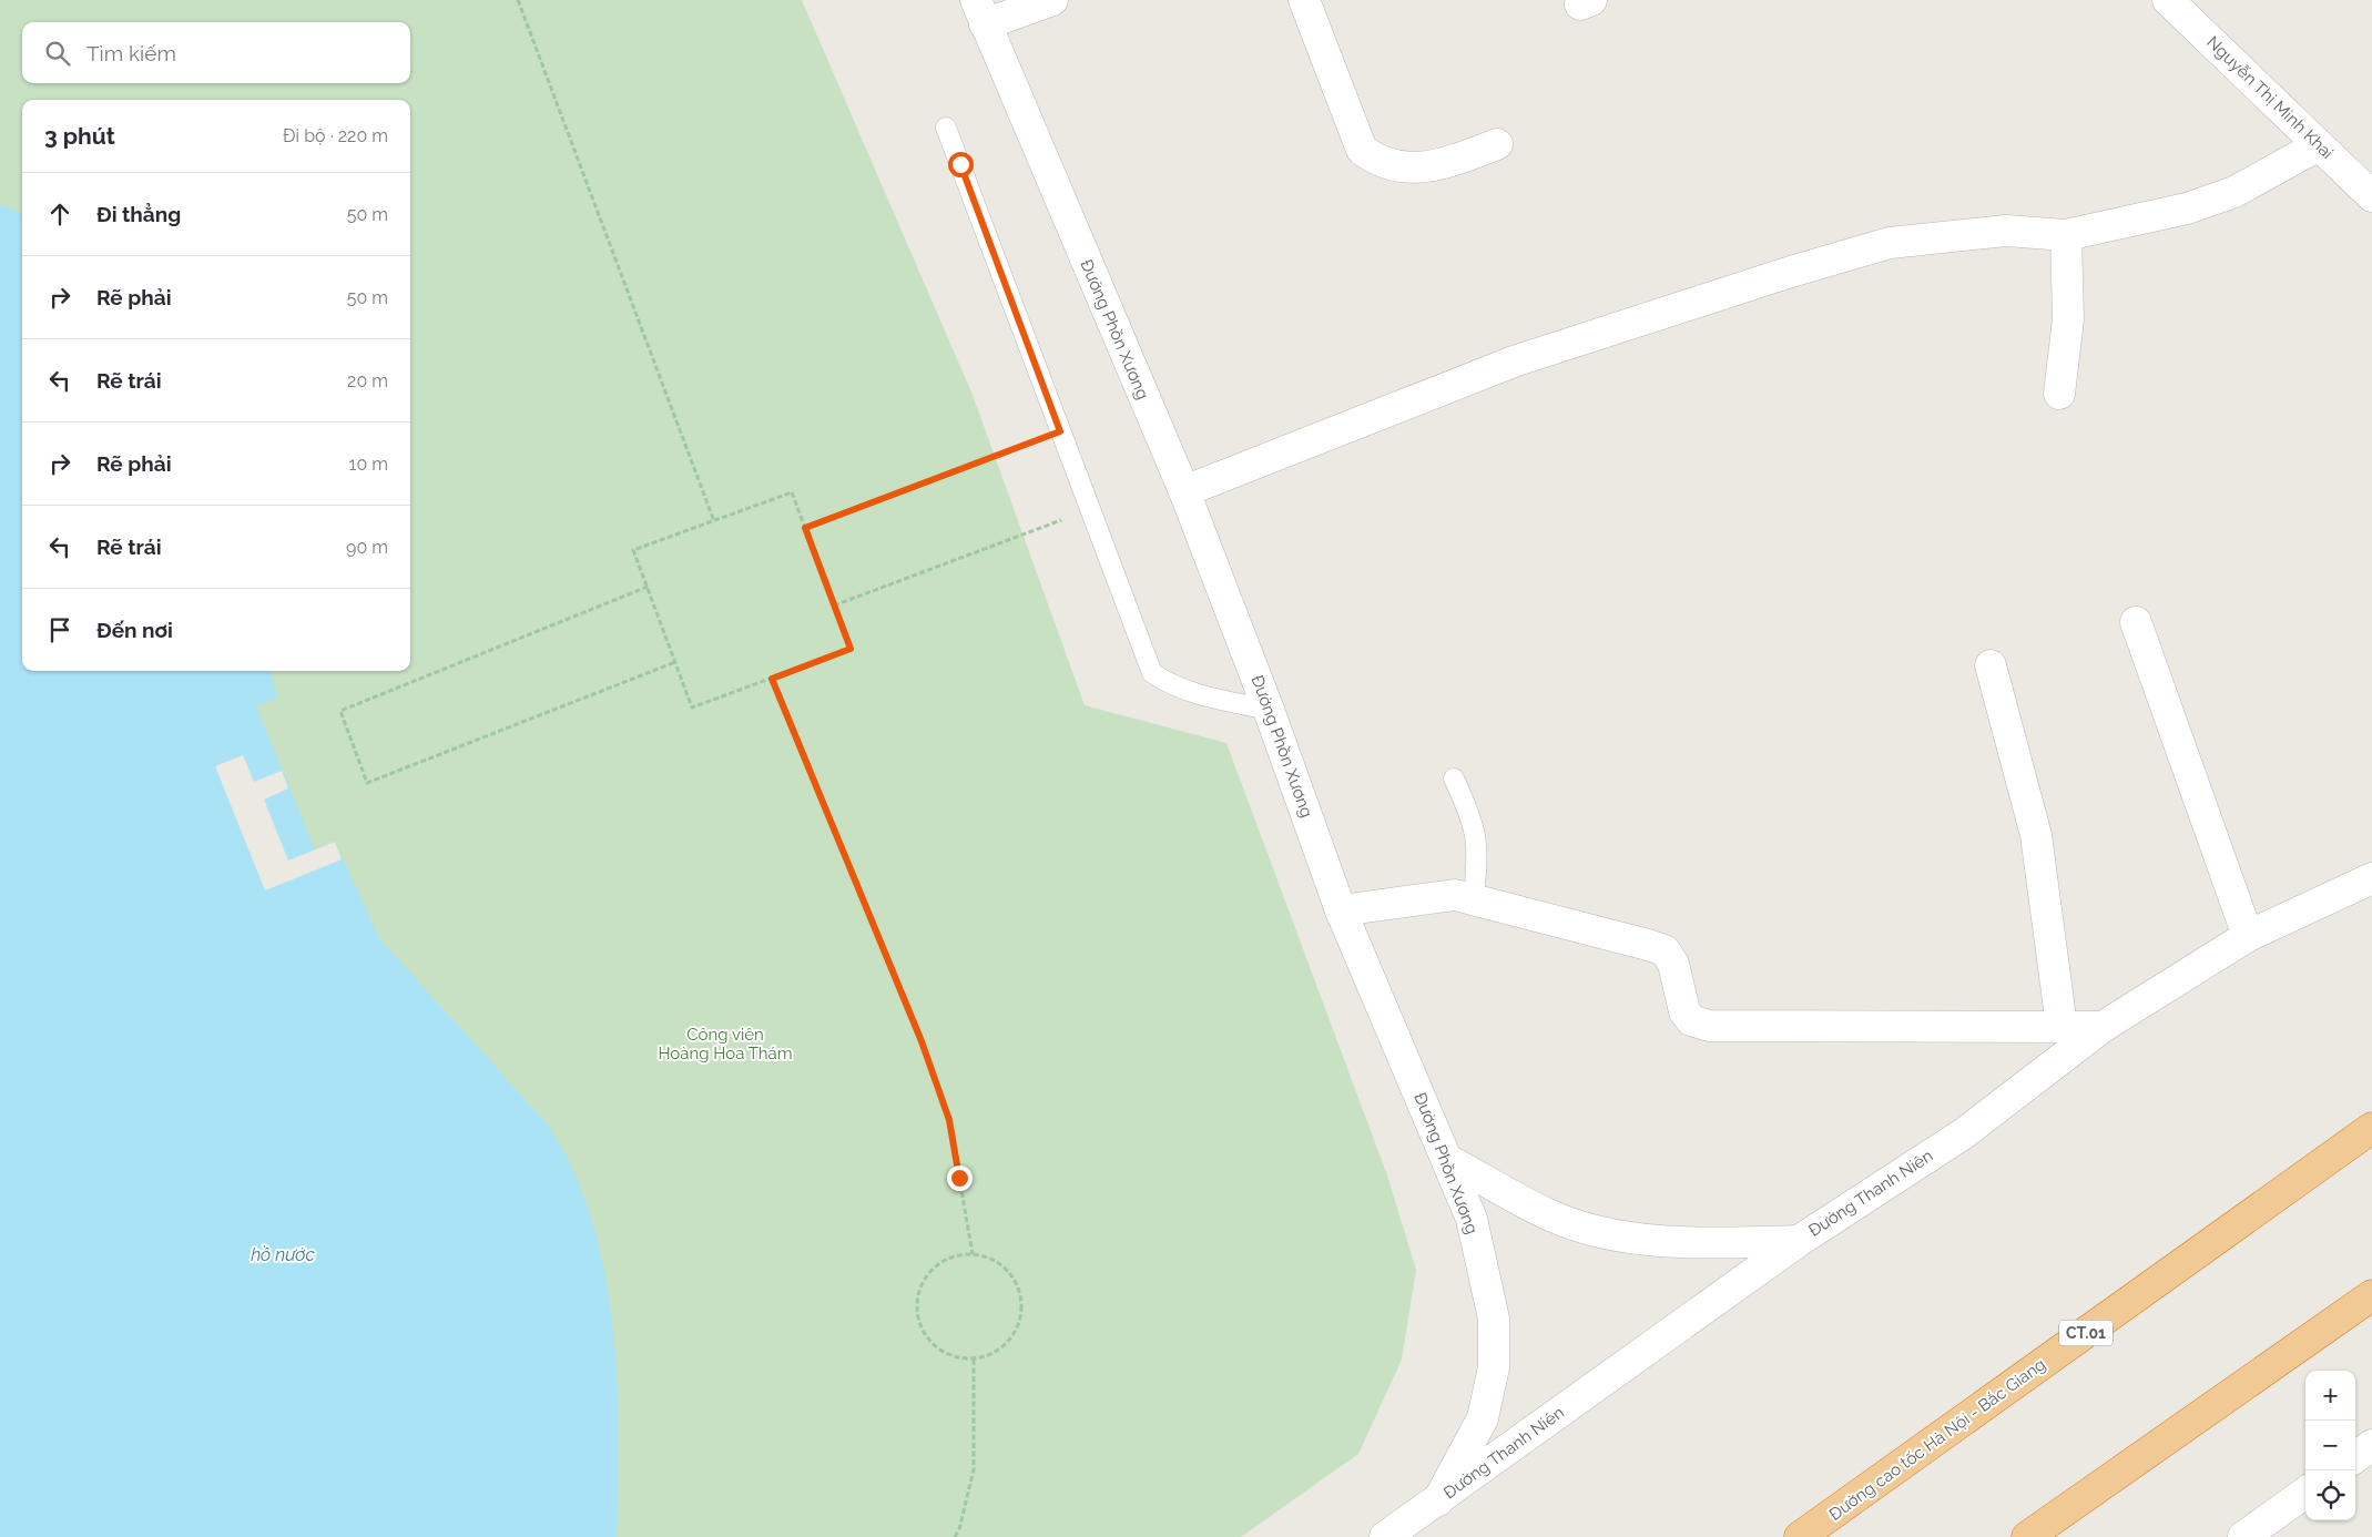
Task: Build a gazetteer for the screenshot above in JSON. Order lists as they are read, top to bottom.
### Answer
{
  "streets": {
    "highway": ["CT.01", "Đường cao tốc Hà Nội - Bắc Giang"],
    "street": ["Nguyễn Thị Minh Khai", "Đường Phồn Xương", "Đường Thanh Niên"]
  },
  "crossings": [
    ["Đường Phồn Xương", "Đường Thanh Niên"]
  ],
  "water": ["hồ nước"],
  "parks": ["Công viên Hoàng Hoa Thám"],
  "page": {
    "search": "Tìm kiếm",
    "heading": ["3 phút", "Đi bộ · 220 m"],
    "list": [
      ["Đi thẳng", "50 m"],
      ["Rẽ phải", "50 m"],
      ["Rẽ trái", "20 m"],
      ["Rẽ phải", "10 m"],
      ["Rẽ trái", "90 m"],
      "Đến nơi"
    ],
    "map_buttons": ["+", "−"]
  }
}
